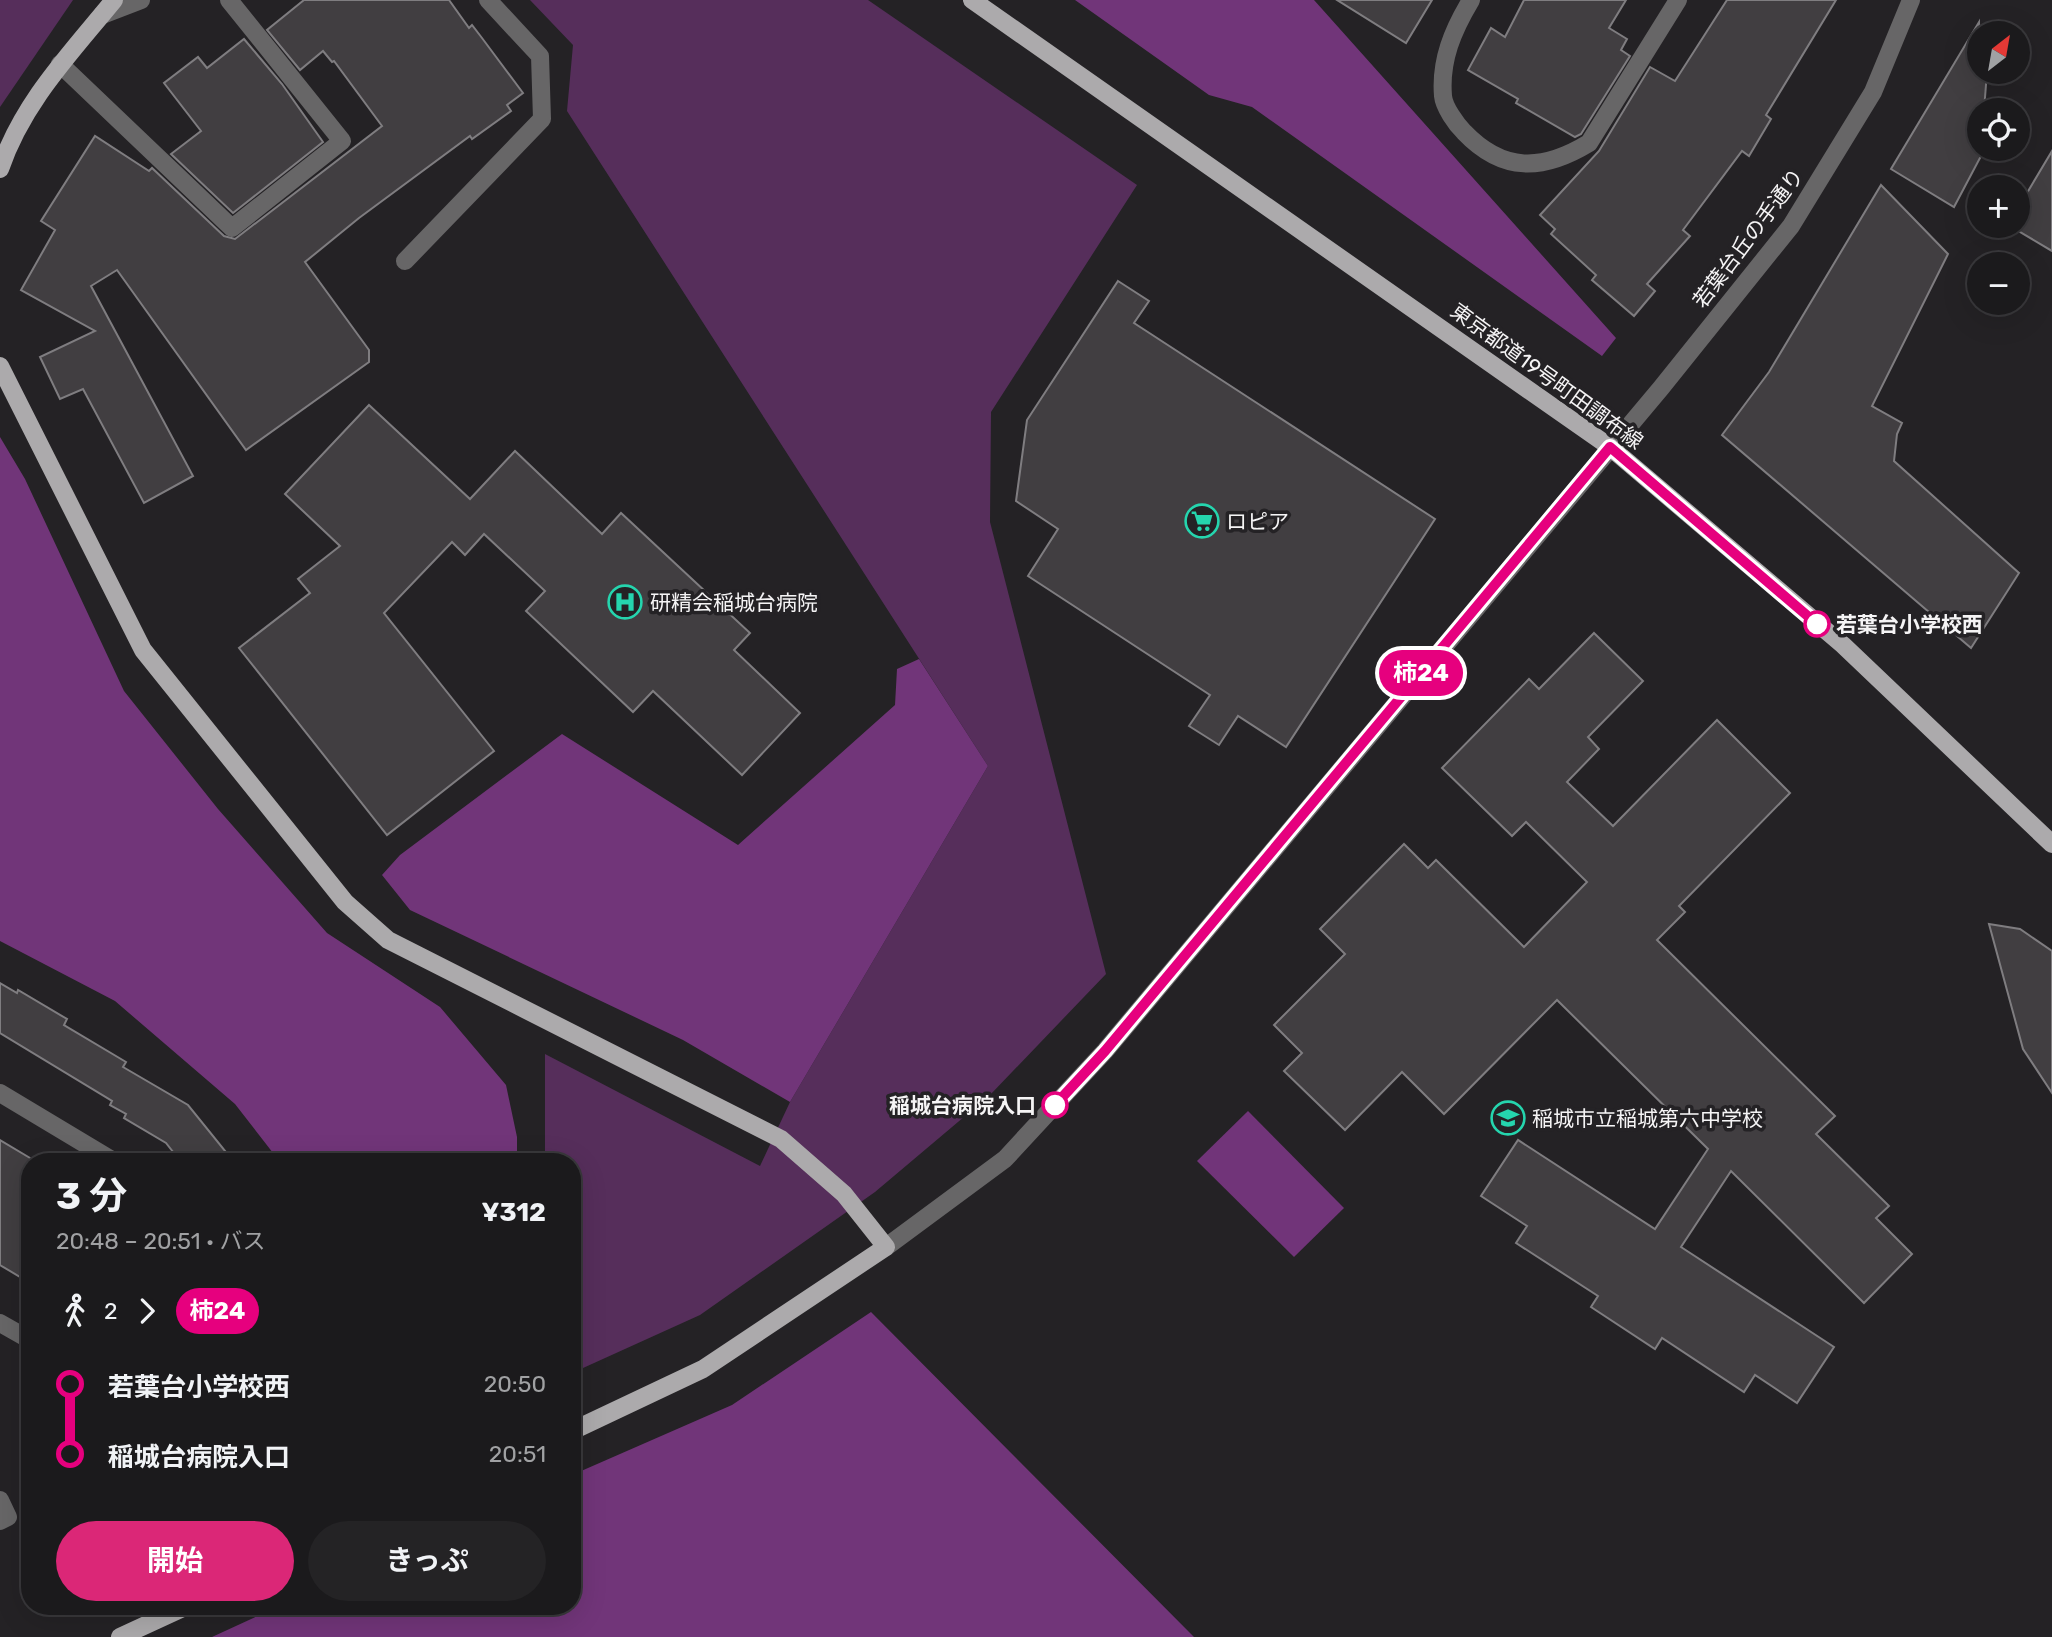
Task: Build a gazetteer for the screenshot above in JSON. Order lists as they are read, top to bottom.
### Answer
{
  "streets": {
    "main road": ["東京都道19号町田調布線"],
    "street": ["若葉台丘の手通り"]
  },
  "crossings": [
    ["若葉台丘の手通り", "東京都道19号町田調布線"]
  ],
  "places": {
    "supermarket": ["ロピア"],
    "hospital": ["研精会稲城台病院"],
    "other": ["若葉台小学校西", "稲城台病院入口"],
    "school or university": ["稲城市立稲城第六中学校"]
  },
  "lines": ["bus line 柿24"],
  "north": "top right",
  "page": {
    "on_map": "柿24",
    "map_buttons": ["+", "−"],
    "heading": ["3 分", "20:48 – 20:51 · バス", "¥312"],
    "legs": ["2", "柿24"],
    "list": [
      {
        "name": "若葉台小学校西",
        "value": "20:50"
      },
      {
        "name": "稲城台病院入口",
        "value": "20:51"
      }
    ],
    "buttons": ["開始", "きっぷ"]
  }
}
